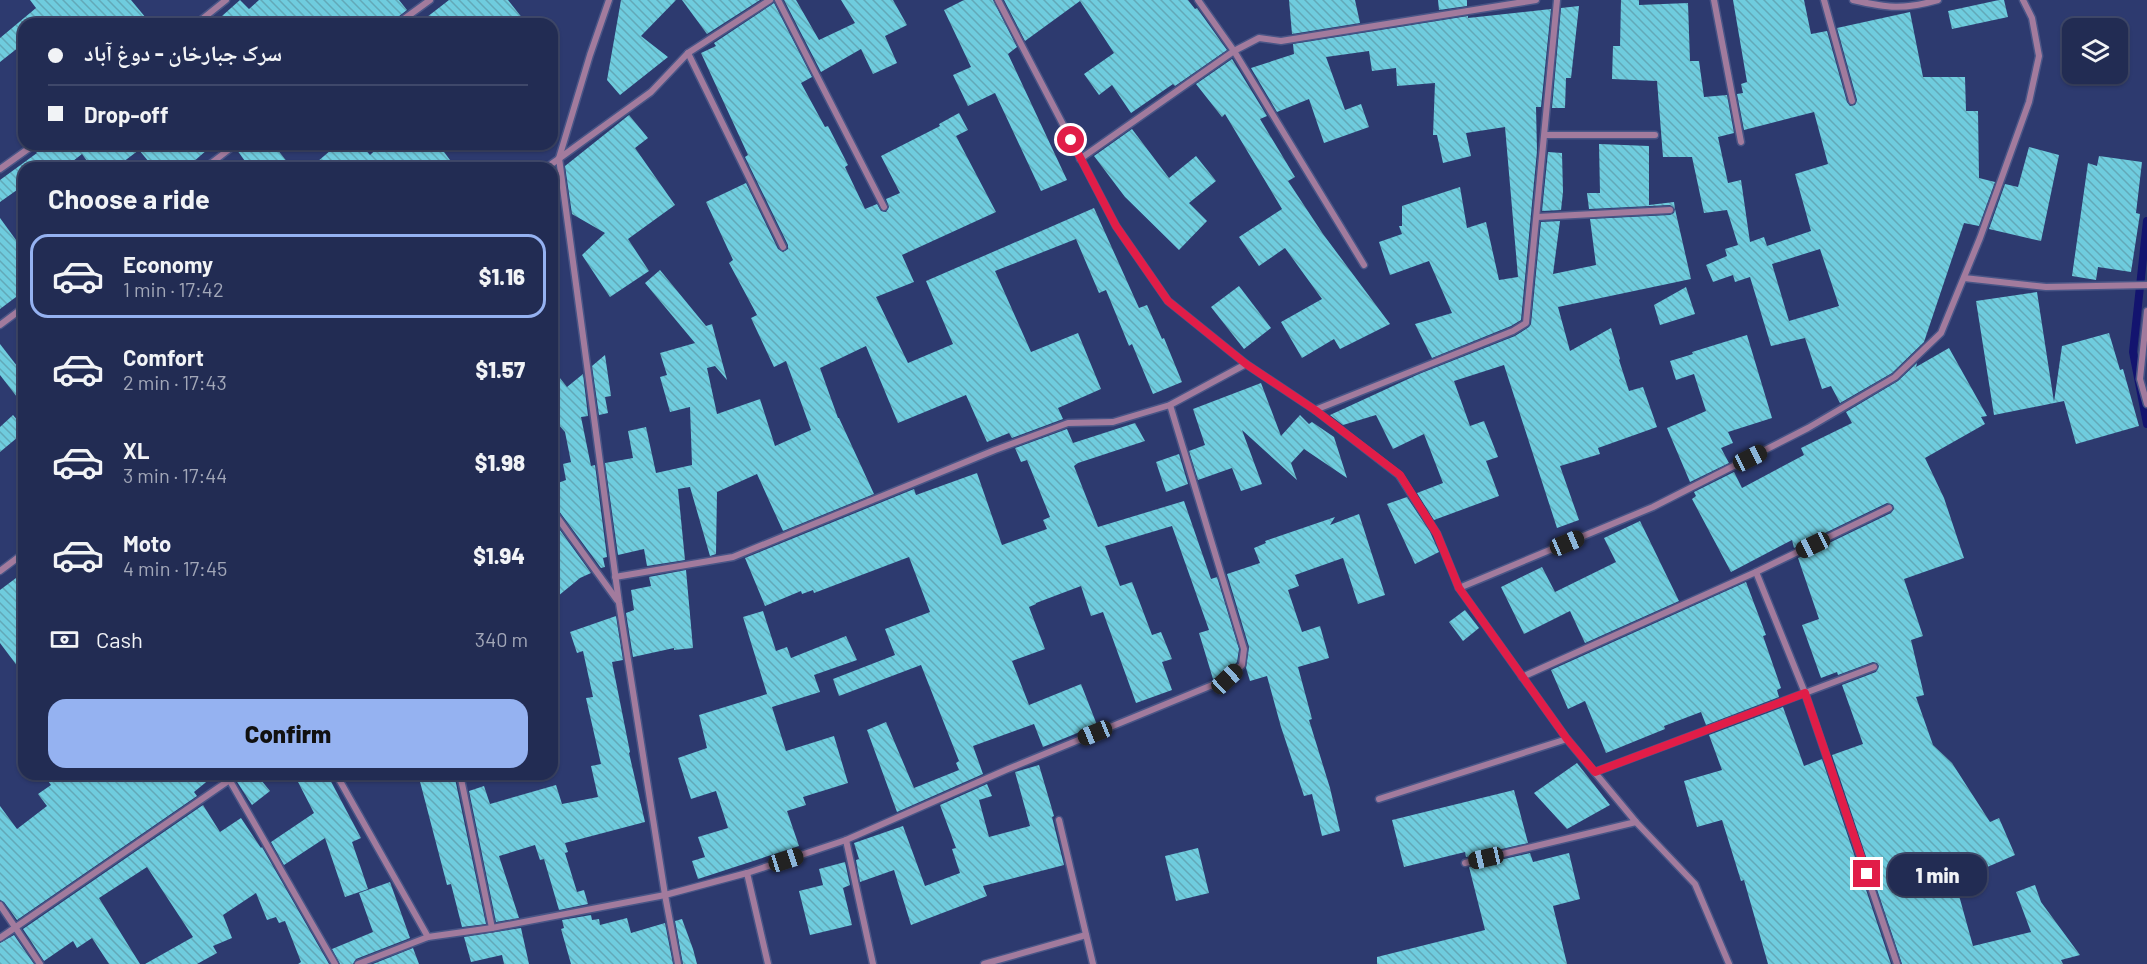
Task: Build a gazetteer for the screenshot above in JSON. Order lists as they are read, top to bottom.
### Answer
{
  "page": {
    "banner": ["سرک جبارخان - دوغ آباد", "Drop-off"],
    "heading": "Choose a ride",
    "list": [
      {
        "name": "Economy",
        "note": "1 min · 17:42",
        "value": "$1.16"
      },
      {
        "name": "Comfort",
        "note": "2 min · 17:43",
        "value": "$1.57"
      },
      {
        "name": "XL",
        "note": "3 min · 17:44",
        "value": "$1.98"
      },
      {
        "name": "Moto",
        "note": "4 min · 17:45",
        "value": "$1.94"
      }
    ],
    "pay": ["Cash", "340 m"],
    "buttons": "Confirm",
    "bubble": "1 min"
  }
}
